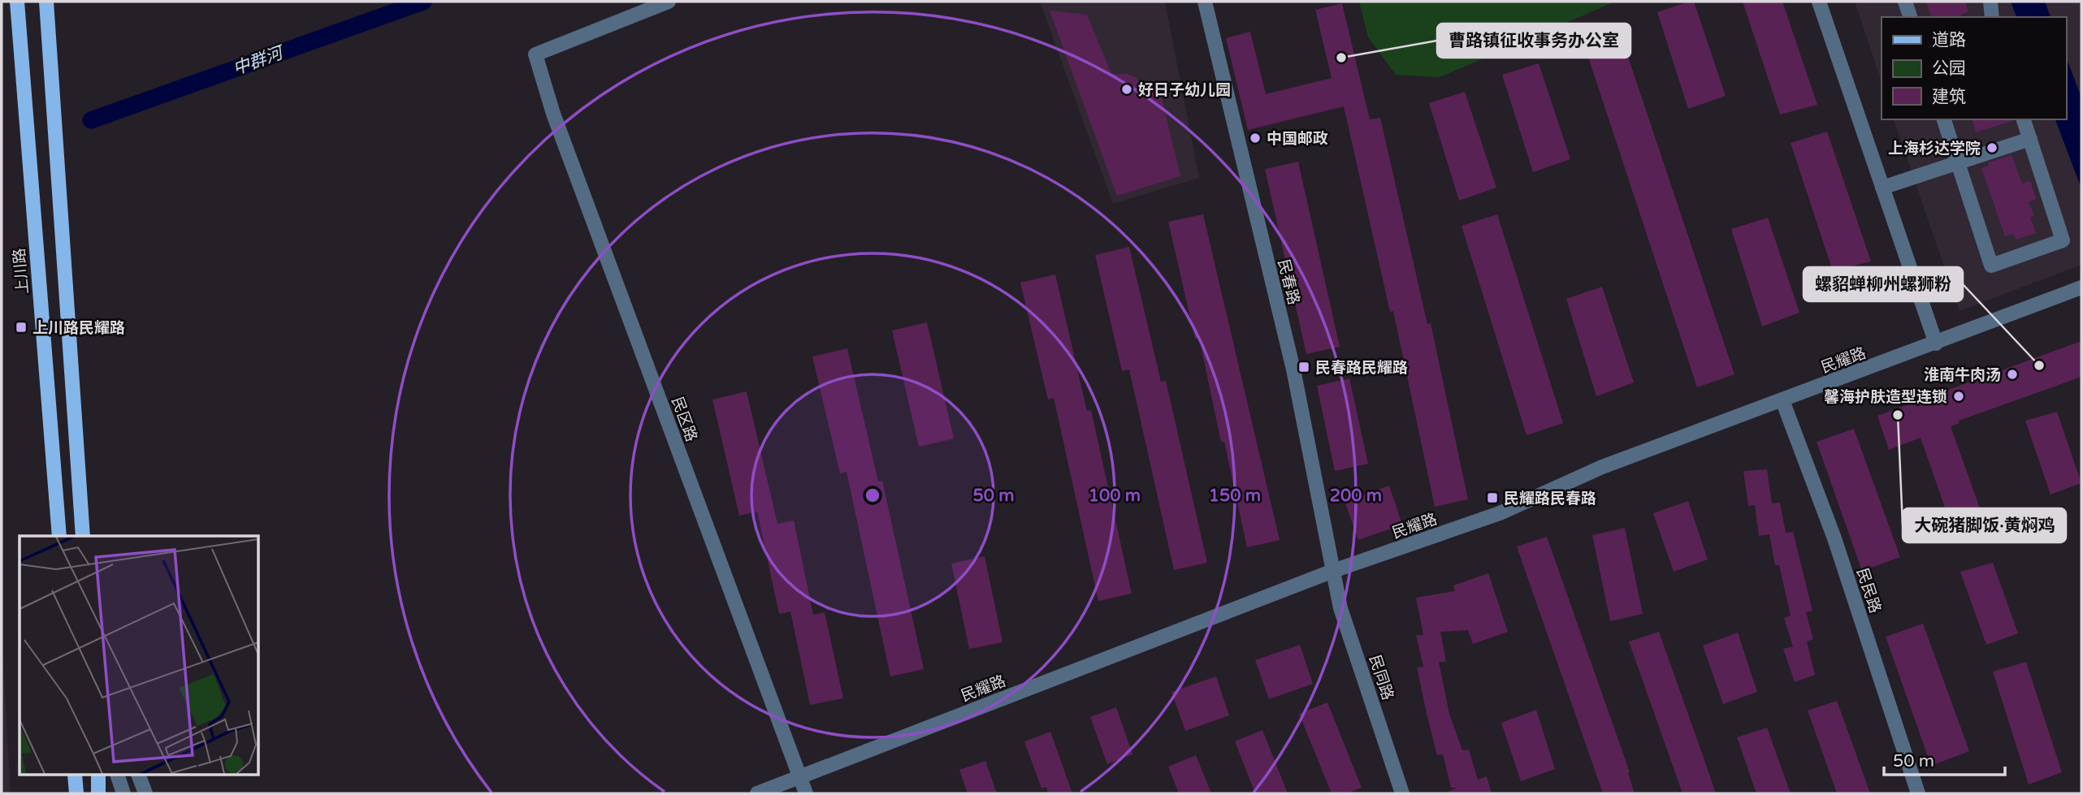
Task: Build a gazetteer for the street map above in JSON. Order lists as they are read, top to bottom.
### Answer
{
  "streets": {
    "main road": ["上川路"],
    "street": [
      "民春路",
      "民耀路",
      "民区路",
      "民民路",
      "民同路"
    ]
  },
  "crossings": [
    ["民春路", "民耀路"],
    ["民春路", "民同路"],
    ["民耀路", "民区路"],
    ["民耀路", "民民路"],
    ["民耀路", "民同路"]
  ],
  "water": ["中群河"],
  "places": {
    "other": [
      "曹路镇征收事务办公室",
      "好日子幼儿园",
      "中国邮政",
      "上海杉达学院",
      "螺貂蝉柳州螺狮粉",
      "淮南牛肉汤",
      "馨海护肤造型连锁",
      "大碗猪脚饭·黄焖鸡"
    ],
    "transit": ["上川路民耀路", "民春路民耀路", "民耀路民春路"]
  },
  "legend": ["道路", "公园", "建筑"],
  "scale_bar": "50 m",
  "rings": [
    "50 m",
    "100 m",
    "150 m",
    "200 m"
  ]
}
